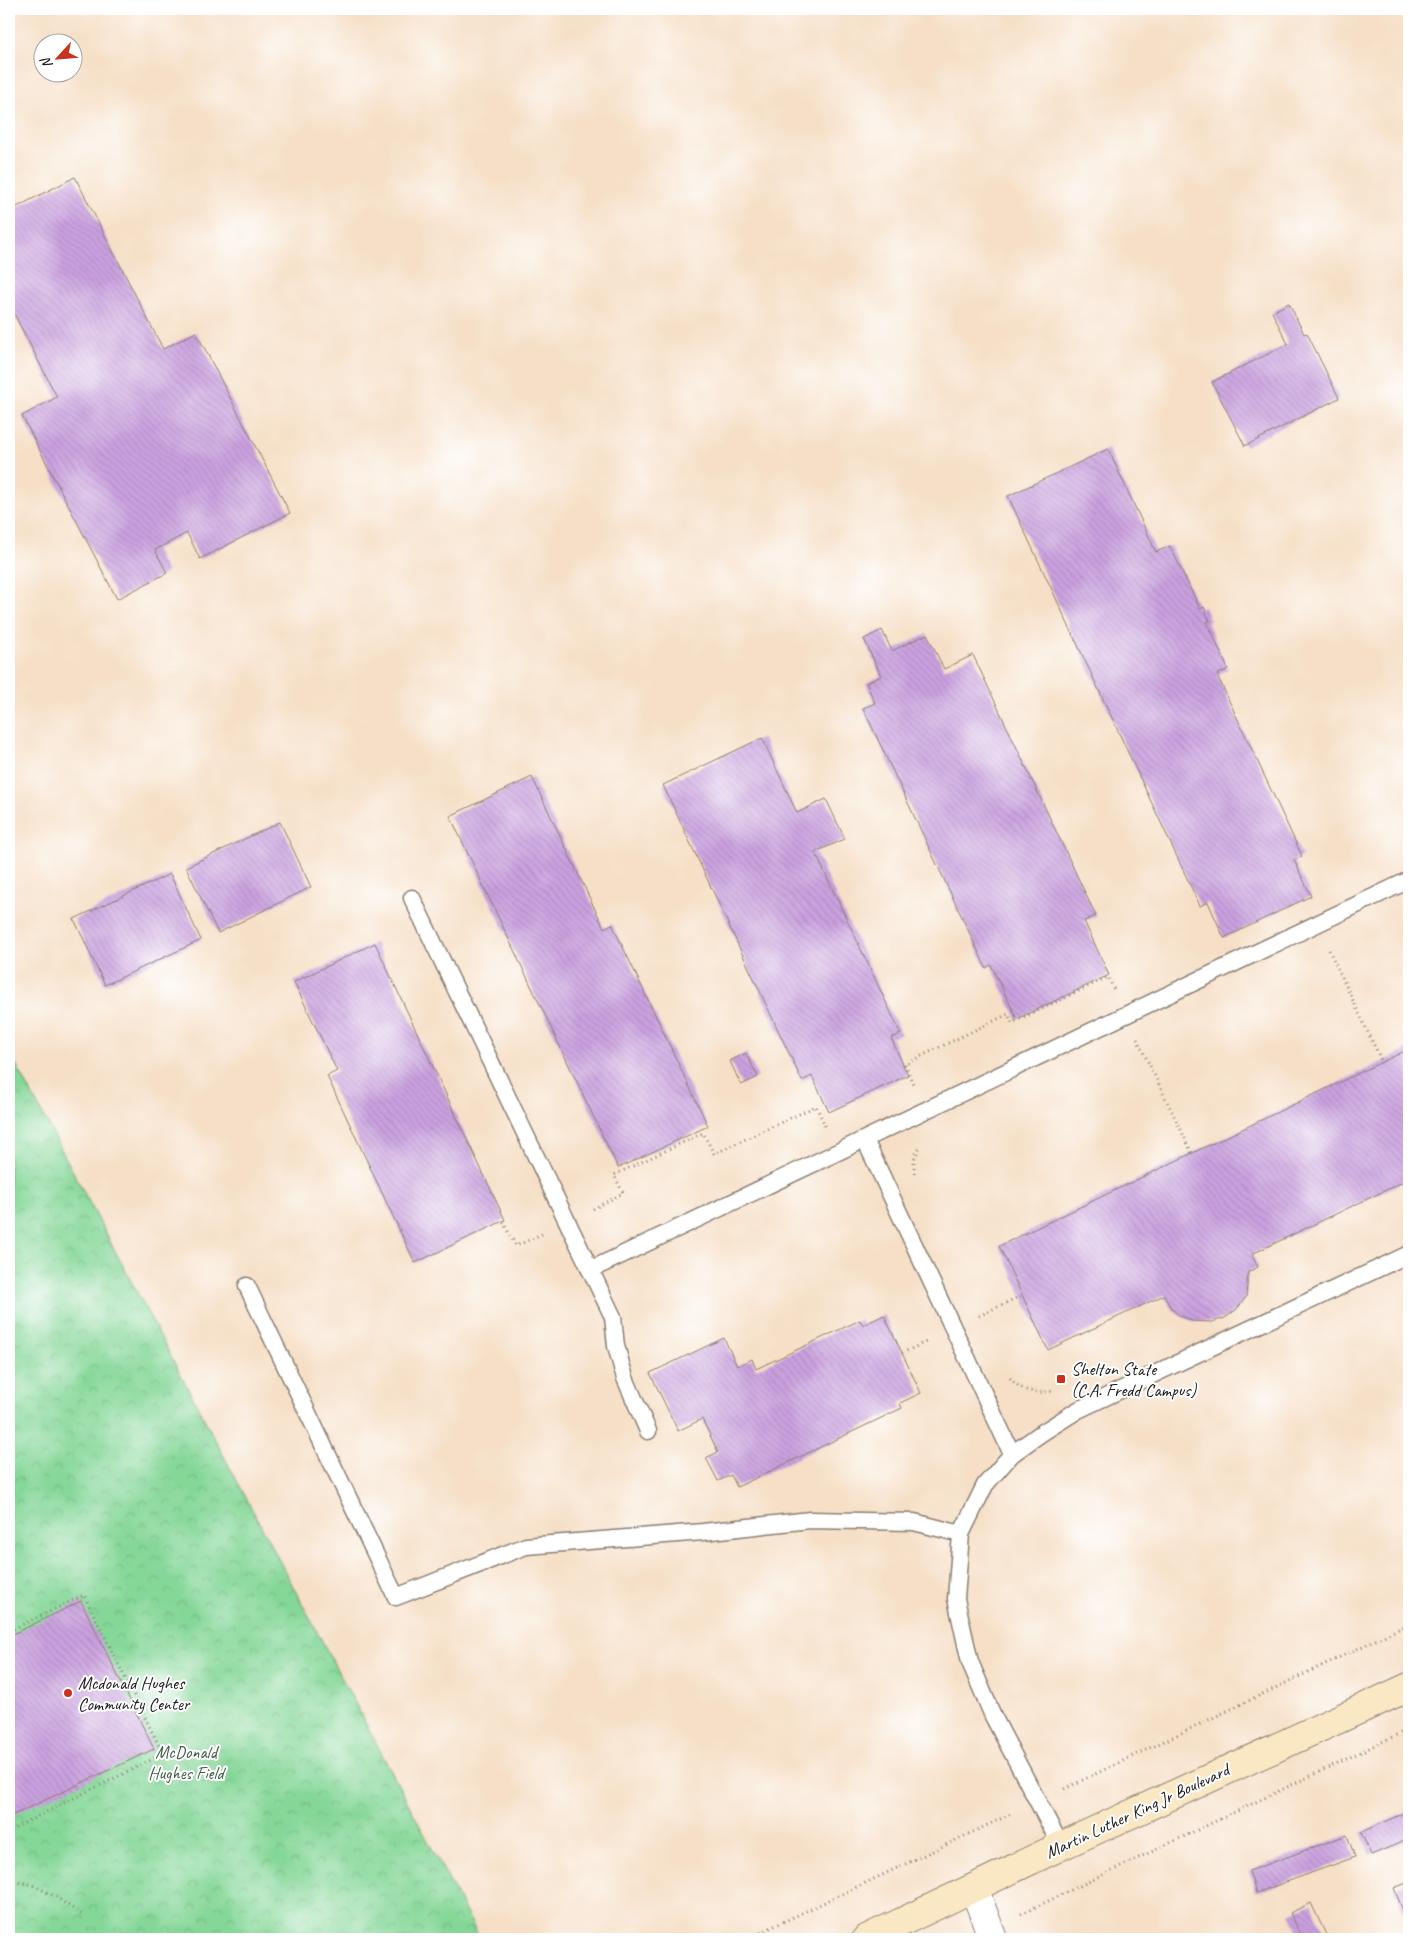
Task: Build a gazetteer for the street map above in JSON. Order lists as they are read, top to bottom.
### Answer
{
  "streets": {
    "main road": ["Martin Luther King Jr Boulevard"]
  },
  "parks": ["McDonald Hughes Field"],
  "places": {
    "transit": ["Shelton State (C.A. Fredd Campus)"],
    "other": ["Mcdonald Hughes Community Center"]
  },
  "north": "bottom left"
}
